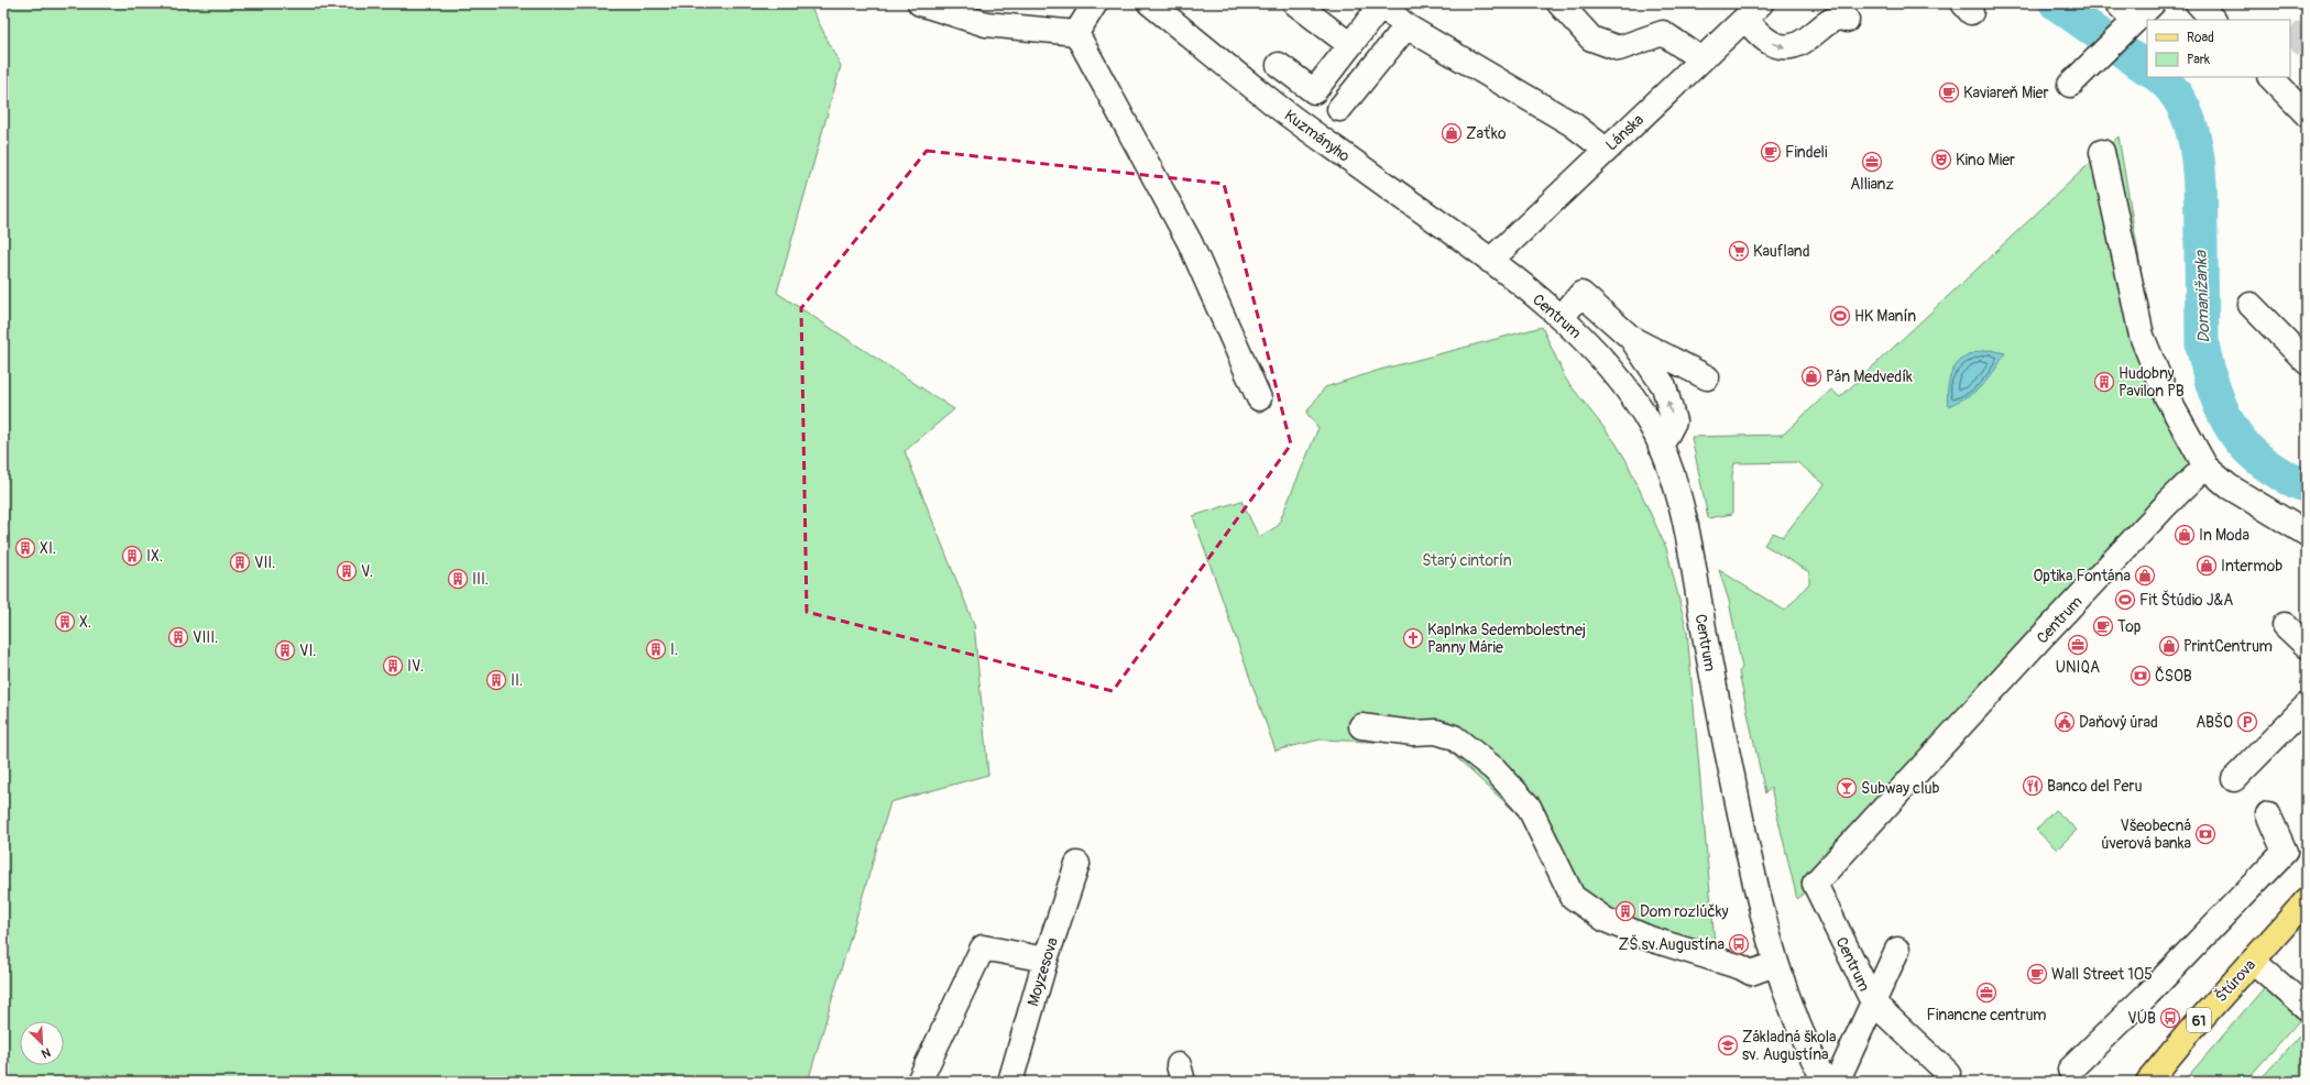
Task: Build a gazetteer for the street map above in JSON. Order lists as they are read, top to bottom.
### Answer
{
  "streets": {
    "main road": ["Štúrova", "61"],
    "street": [
      "Lánska",
      "Kuzmányho",
      "Centrum",
      "Moyzesova"
    ]
  },
  "crossings": [
    ["Lánska", "Kuzmányho"],
    ["Lánska", "Centrum"],
    ["Kuzmányho", "Centrum"]
  ],
  "water": ["Domanižanka"],
  "parks": ["Starý cintorín"],
  "places": {
    "cafe": [
      "Kaviareň Mier",
      "Findeli",
      "Top",
      "Wall Street 105"
    ],
    "shop": [
      "Zaťko",
      "Pán Medvedík",
      "In Moda",
      "Intermob",
      "Optika Fontána",
      "PrintCentrum"
    ],
    "theatre": ["Kino Mier"],
    "office": ["Allianz", "UNIQA", "Financne centrum"],
    "supermarket": ["Kaufland"],
    "sports": ["HK Manín", "Fit Štúdio J&A"],
    "building": [
      "Hudobny Pavilon PB",
      "XI.",
      "IX.",
      "VII.",
      "V.",
      "III.",
      "X.",
      "VIII.",
      "I.",
      "VI.",
      "IV.",
      "II.",
      "Dom rozlúčky"
    ],
    "church": ["Kaplnka Sedembolestnej Panny Márie"],
    "bank": ["ČSOB", "Všeobecná úverová banka"],
    "public building": ["Daňový úrad"],
    "parking": ["ABŠO"],
    "restaurant": ["Banco del Peru"],
    "bar": ["Subway club"],
    "bus stop": ["ZŠ sv.Augustína", "VÚB"],
    "school or university": ["Základná škola sv. Augustína"]
  },
  "legend": ["Road", "Park"],
  "north": "bottom right"
}
